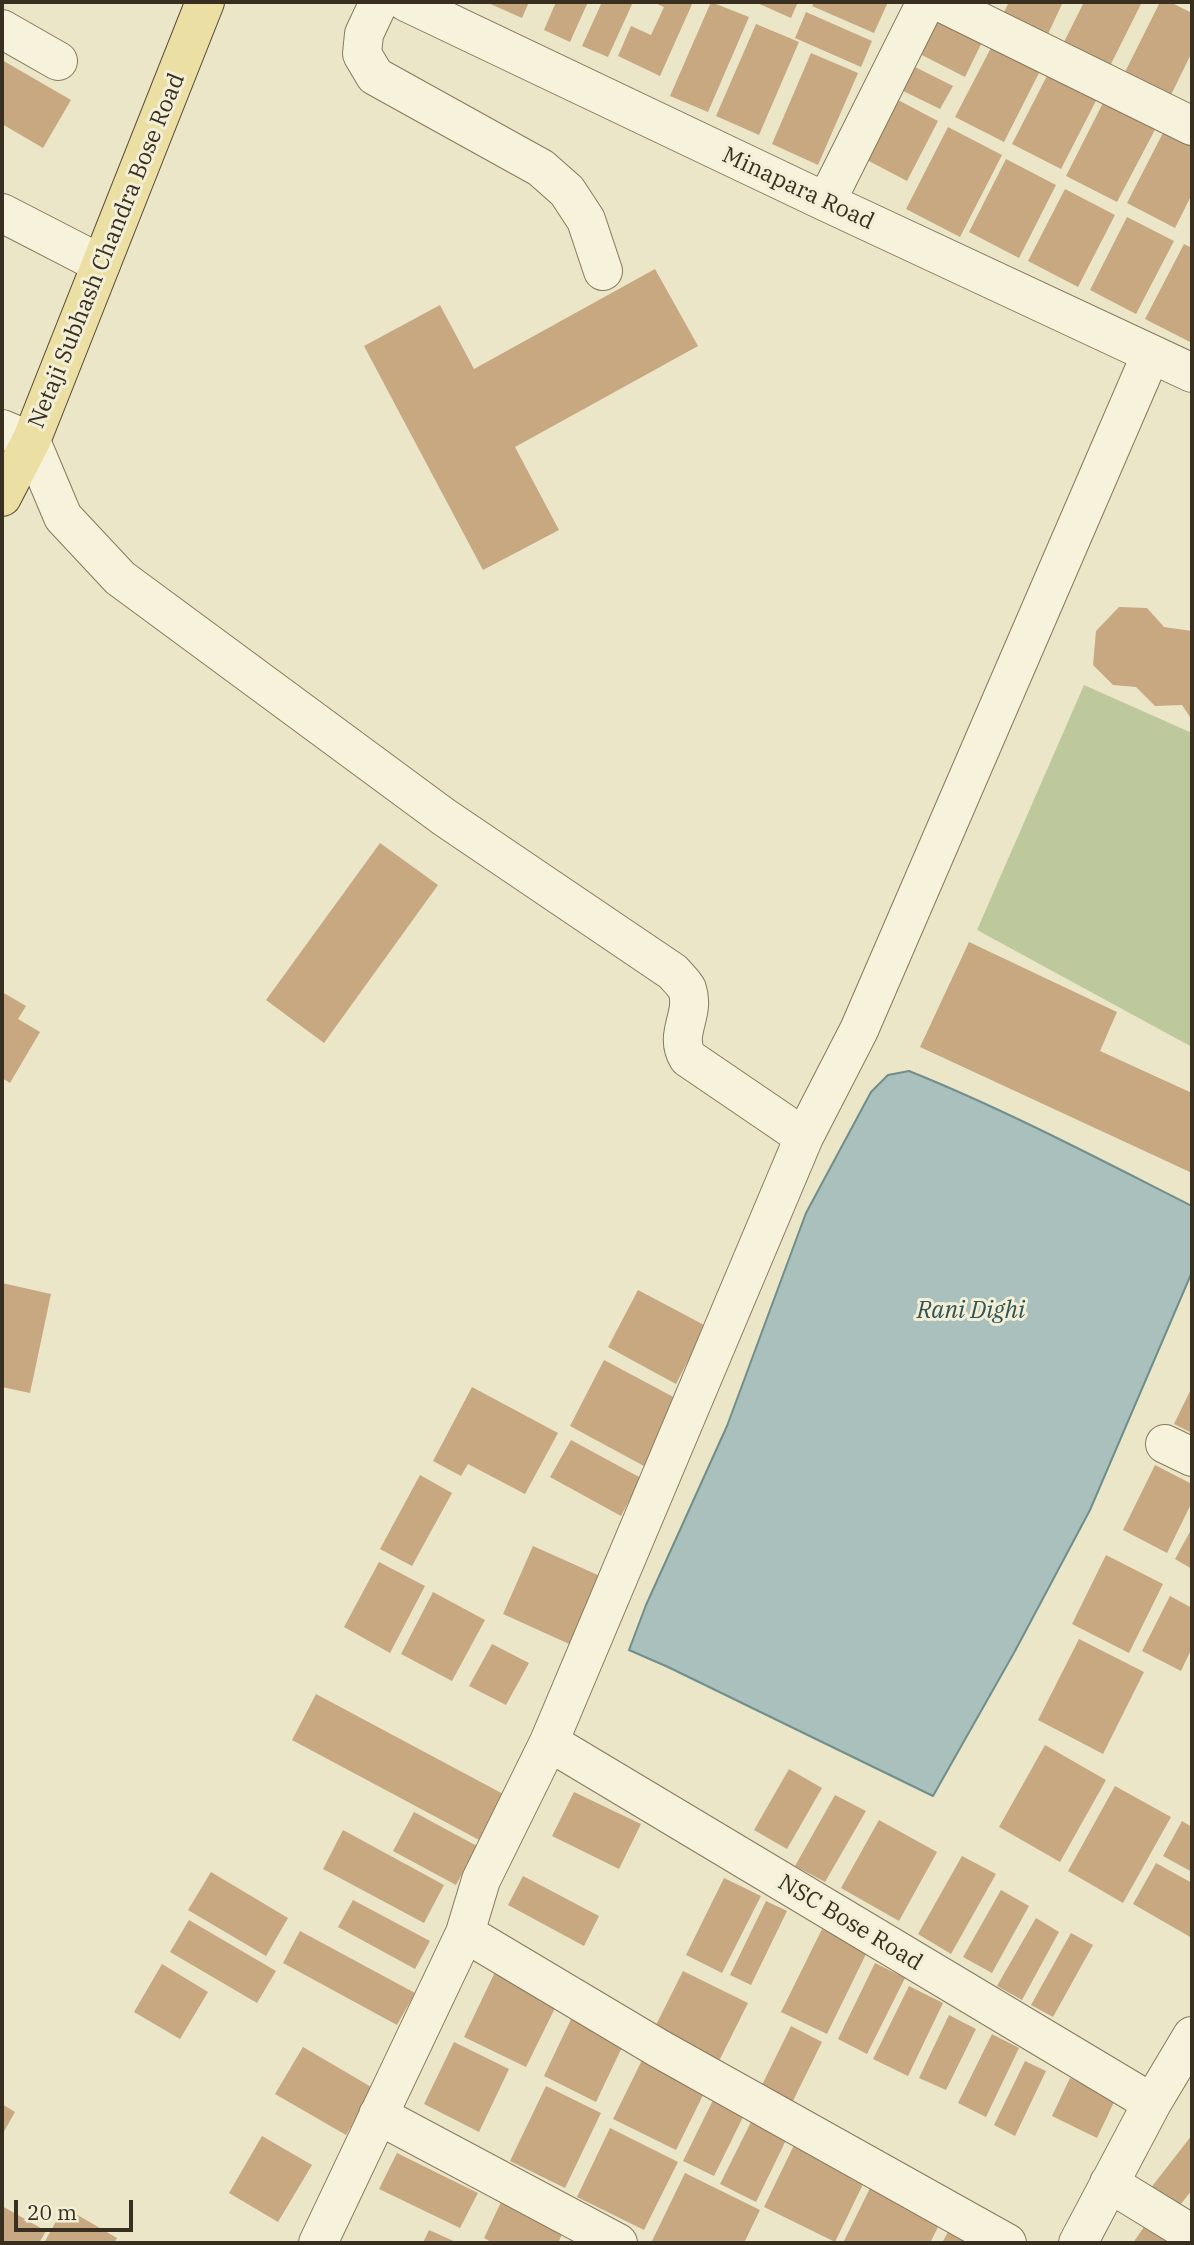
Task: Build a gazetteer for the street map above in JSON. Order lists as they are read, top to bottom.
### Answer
{
  "streets": {
    "main road": ["Netaji Subhash Chandra Bose Road"],
    "street": ["Minapara Road", "NSC Bose Road"]
  },
  "water": ["Rani Dighi"],
  "scale_bar": "20 m"
}
